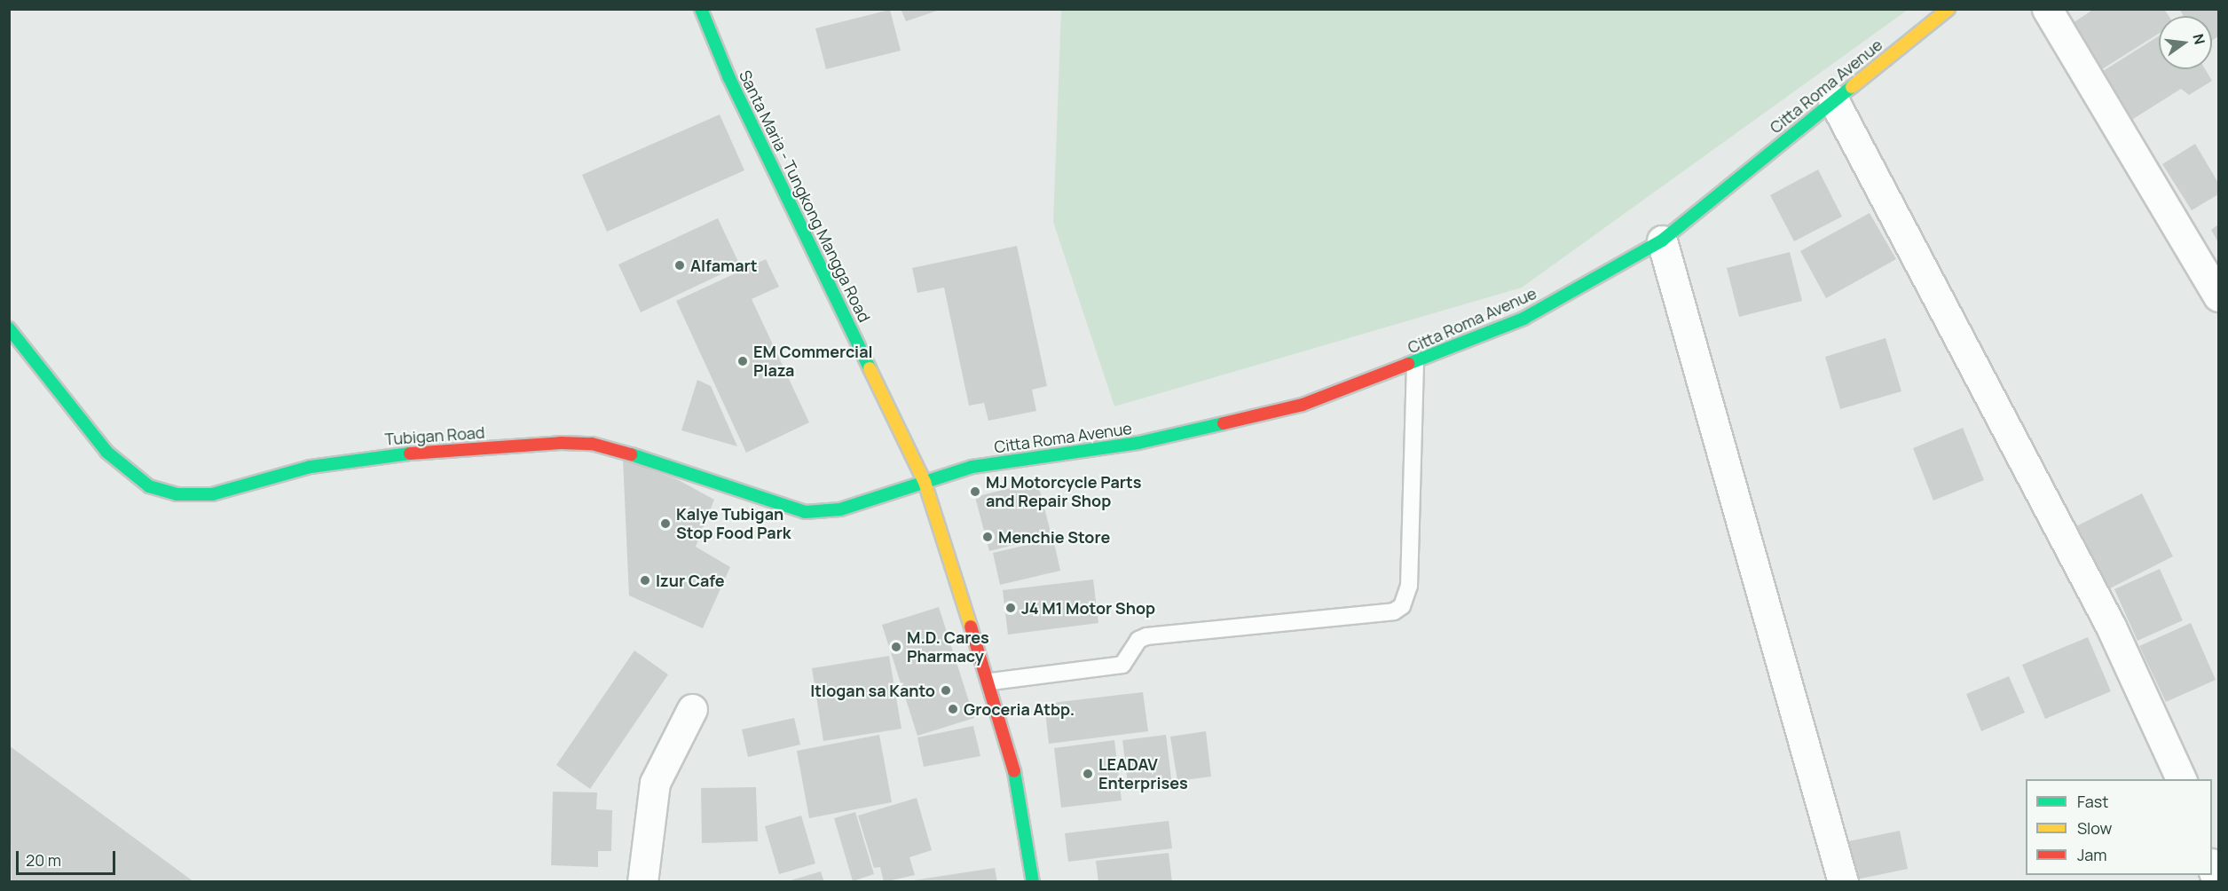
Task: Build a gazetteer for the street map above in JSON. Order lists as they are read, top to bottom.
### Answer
{
  "streets": {
    "street": ["Citta Roma Avenue", "Santa Maria - Tungkong Mangga Road", "Tubigan Road"]
  },
  "crossings": [
    ["Citta Roma Avenue", "Santa Maria - Tungkong Mangga Road"],
    ["Citta Roma Avenue", "Tubigan Road"],
    ["Santa Maria - Tungkong Mangga Road", "Tubigan Road"]
  ],
  "places": [
    "Alfamart",
    "EM Commercial Plaza",
    "MJ Motorcycle Parts and Repair Shop",
    "Kalye Tubigan Stop Food Park",
    "Menchie Store",
    "Izur Cafe",
    "J4 M1 Motor Shop",
    "M.D. Cares Pharmacy",
    "Itlogan sa Kanto",
    "Groceria Atbp.",
    "LEADAV Enterprises"
  ],
  "legend": ["Fast", "Slow", "Jam"],
  "scale_bar": "20 m",
  "north": "right"
}
